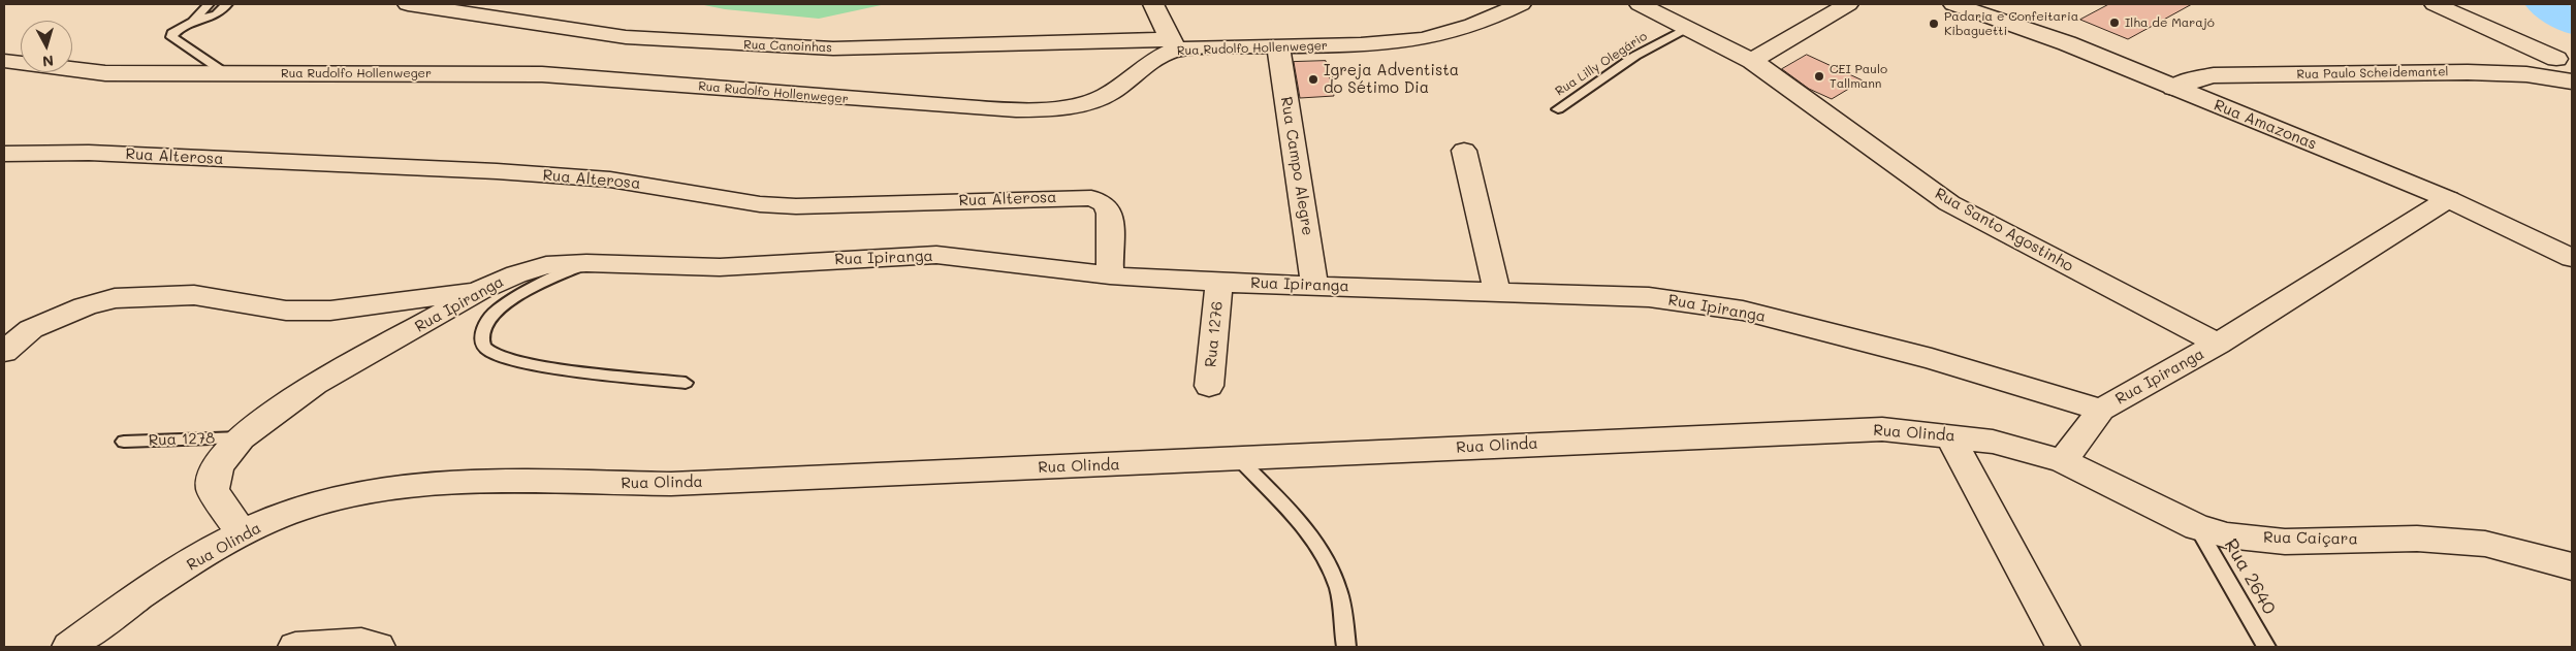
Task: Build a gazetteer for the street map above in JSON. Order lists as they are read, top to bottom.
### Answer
{
  "streets": {
    "street": [
      "Rua Canoinhas",
      "Rua Rudolfo Hollenweger",
      "Rua Paulo Scheidemantel",
      "Rua Amazonas",
      "Rua Alterosa",
      "Rua Campo Alegre",
      "Rua Santo Agostinho",
      "Rua Ipiranga",
      "Rua 1276",
      "Rua Olinda",
      "Rua Caiçara"
    ],
    "lane": ["Rua Lilly Olegário", "Rua 1278", "Rua 2640"]
  },
  "crossings": [
    ["Rua Canoinhas", "Rua Rudolfo Hollenweger"],
    ["Rua Rudolfo Hollenweger", "Rua Campo Alegre"],
    ["Rua Lilly Olegário", "Rua Santo Agostinho"],
    ["Rua Paulo Scheidemantel", "Rua Amazonas"],
    ["Rua Amazonas", "Rua Ipiranga"],
    ["Rua Alterosa", "Rua Ipiranga"],
    ["Rua Campo Alegre", "Rua Ipiranga"],
    ["Rua Santo Agostinho", "Rua Ipiranga"],
    ["Rua Ipiranga", "Rua 1276"],
    ["Rua Ipiranga", "Rua Olinda"],
    ["Rua Ipiranga", "Rua 1278"],
    ["Rua Olinda", "Rua Caiçara"],
    ["Rua Caiçara", "Rua 2640"]
  ],
  "places": [
    "Ilha de Marajó",
    "Padaria e Confeitaria Kibaguetti",
    "CEI Paulo Tallmann",
    "Igreja Adventista do Sétimo Dia"
  ],
  "north": "bottom"
}
